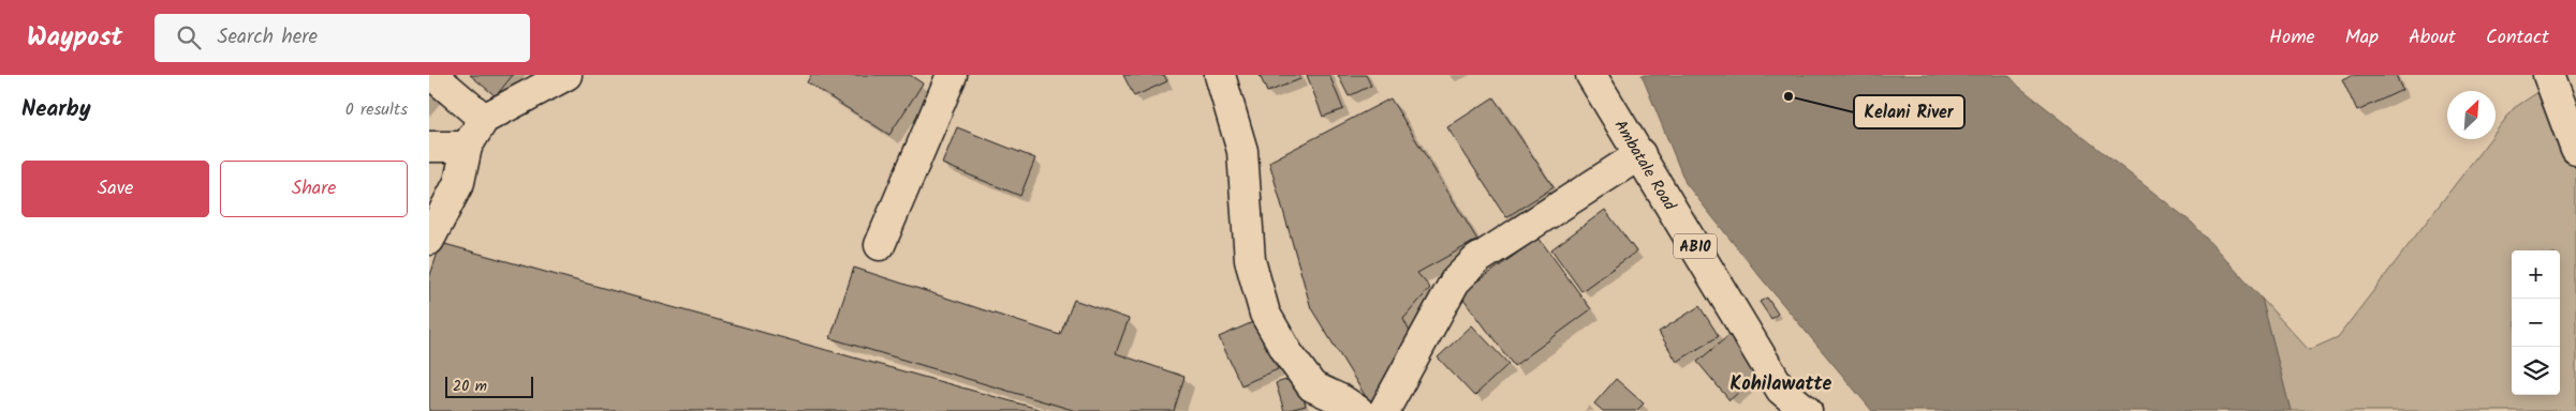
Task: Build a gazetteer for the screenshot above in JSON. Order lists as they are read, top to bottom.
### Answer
{
  "streets": {
    "street": ["Ambatale Road", "AB10"]
  },
  "districts": ["Kohilawatte"],
  "places": ["Kelani River"],
  "scale_bar": "20 m",
  "north": "top right",
  "page": {
    "header": "Waypost",
    "search": "Search here",
    "nav": [
      "Home",
      "Map",
      "About",
      "Contact"
    ],
    "heading": ["Nearby", "0 results"],
    "buttons": ["Save", "Share"],
    "map_buttons": ["+", "−"],
    "scale": "20 m"
  }
}
